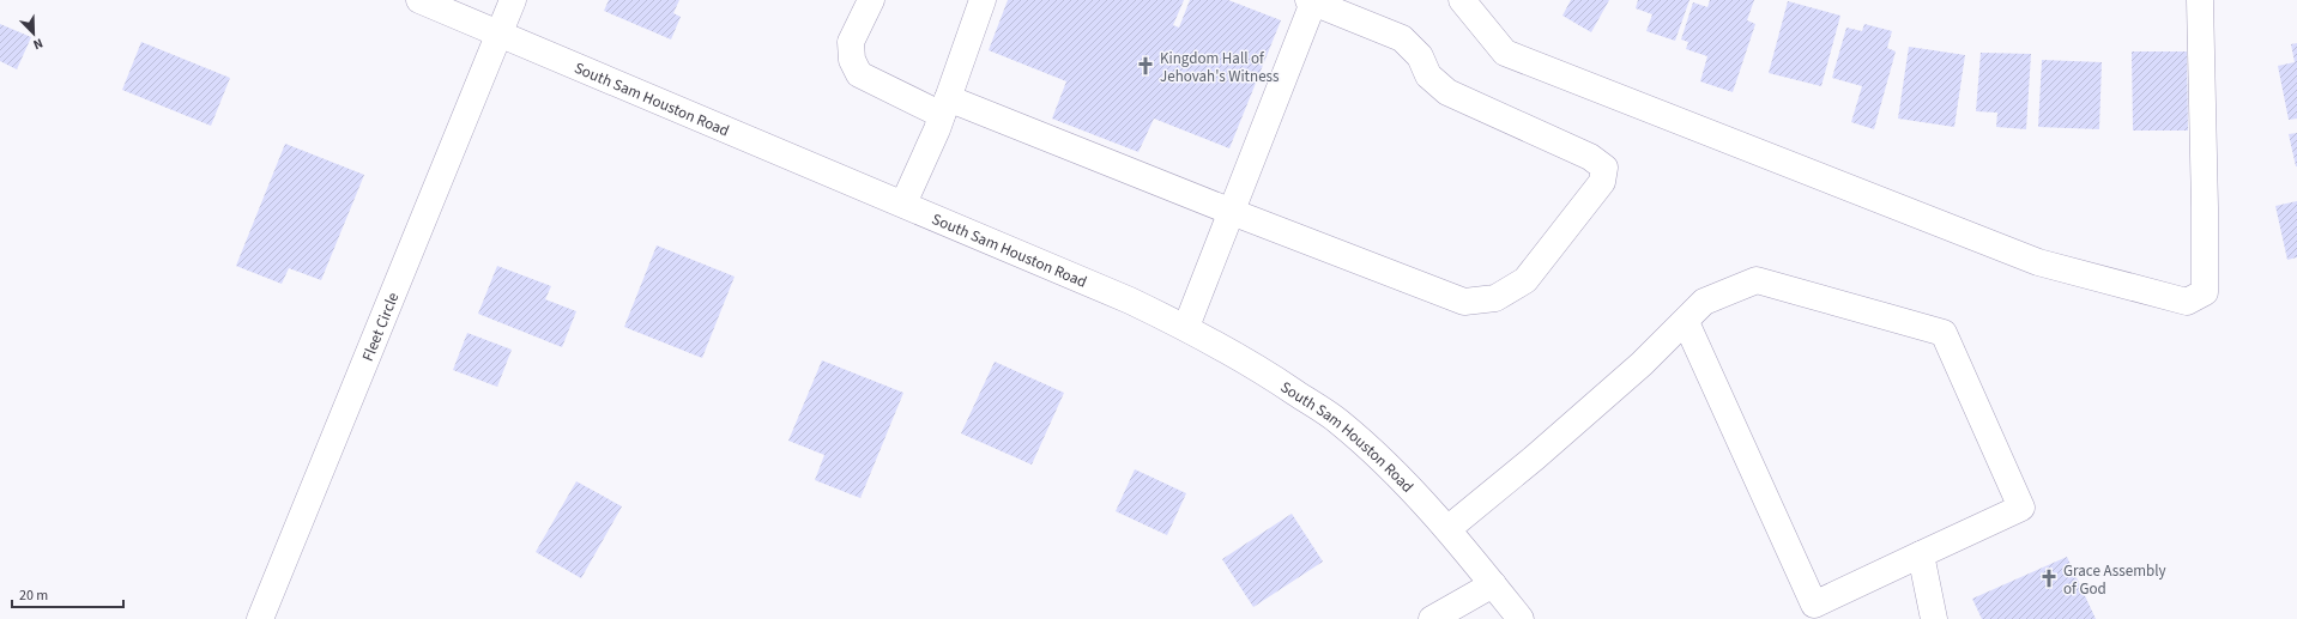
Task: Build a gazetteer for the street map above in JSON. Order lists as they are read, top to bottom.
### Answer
{
  "streets": {
    "street": ["South Sam Houston Road", "Fleet Circle"]
  },
  "crossings": [
    ["South Sam Houston Road", "Fleet Circle"]
  ],
  "places": {
    "church": ["Kingdom Hall of Jehovah's Witness", "Grace Assembly of God"]
  },
  "scale_bar": "20 m",
  "north": "bottom right"
}
